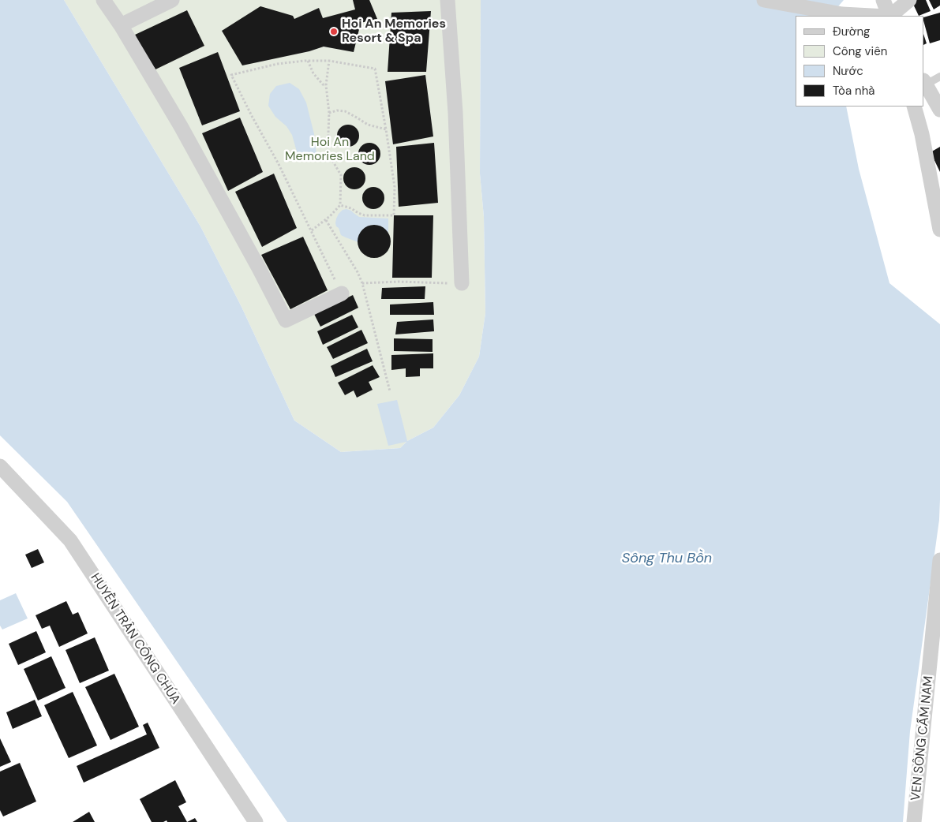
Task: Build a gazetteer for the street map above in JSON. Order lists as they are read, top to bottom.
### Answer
{
  "streets": {
    "street": ["HUYỀN TRÂN CÔNG CHÚA", "VEN SÔNG CẨM NAM"]
  },
  "water": ["Sông Thu Bồn"],
  "parks": ["Hoi An Memories Land"],
  "places": ["Hoi An Memories Resort & Spa"],
  "legend": [
    "Đường",
    "Công viên",
    "Nước",
    "Tòa nhà"
  ]
}
